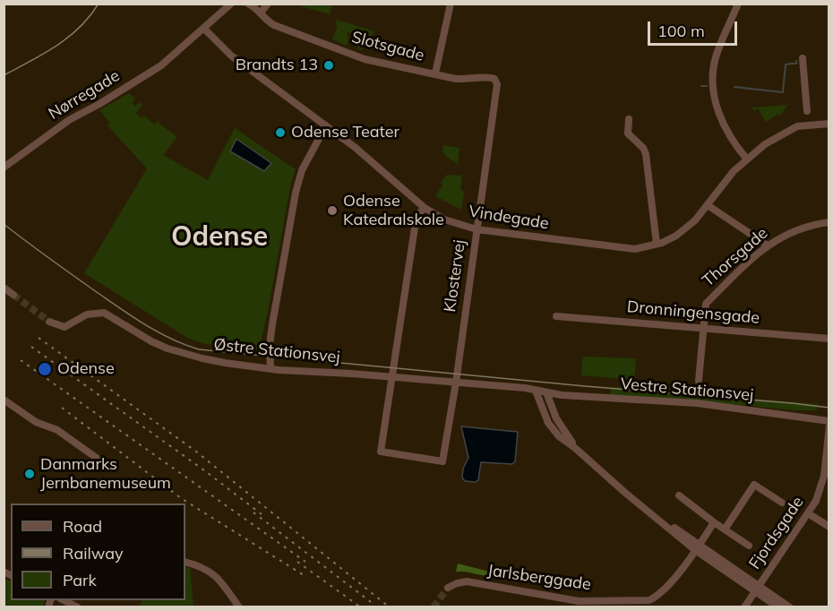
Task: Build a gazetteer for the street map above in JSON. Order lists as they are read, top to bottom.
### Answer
{
  "streets": {
    "street": [
      "Slotsgade",
      "Nørregade",
      "Vindegade",
      "Thorsgade",
      "Klostervej",
      "Dronningensgade",
      "Østre Stationsvej",
      "Vestre Stationsvej",
      "Fjordsgade",
      "Jarlsberggade"
    ]
  },
  "crossings": [
    ["Slotsgade", "Klostervej"],
    ["Nørregade", "Vindegade"],
    ["Vindegade", "Klostervej"],
    ["Thorsgade", "Dronningensgade"],
    ["Klostervej", "Østre Stationsvej"],
    ["Østre Stationsvej", "Vestre Stationsvej"]
  ],
  "districts": ["Odense"],
  "places": [
    "Brandts 13",
    "Odense Teater",
    "Odense Katedralskole",
    "Odense",
    "Danmarks Jernbanemuseum"
  ],
  "legend": ["Road", "Railway", "Park"],
  "scale_bar": "100 m"
}
